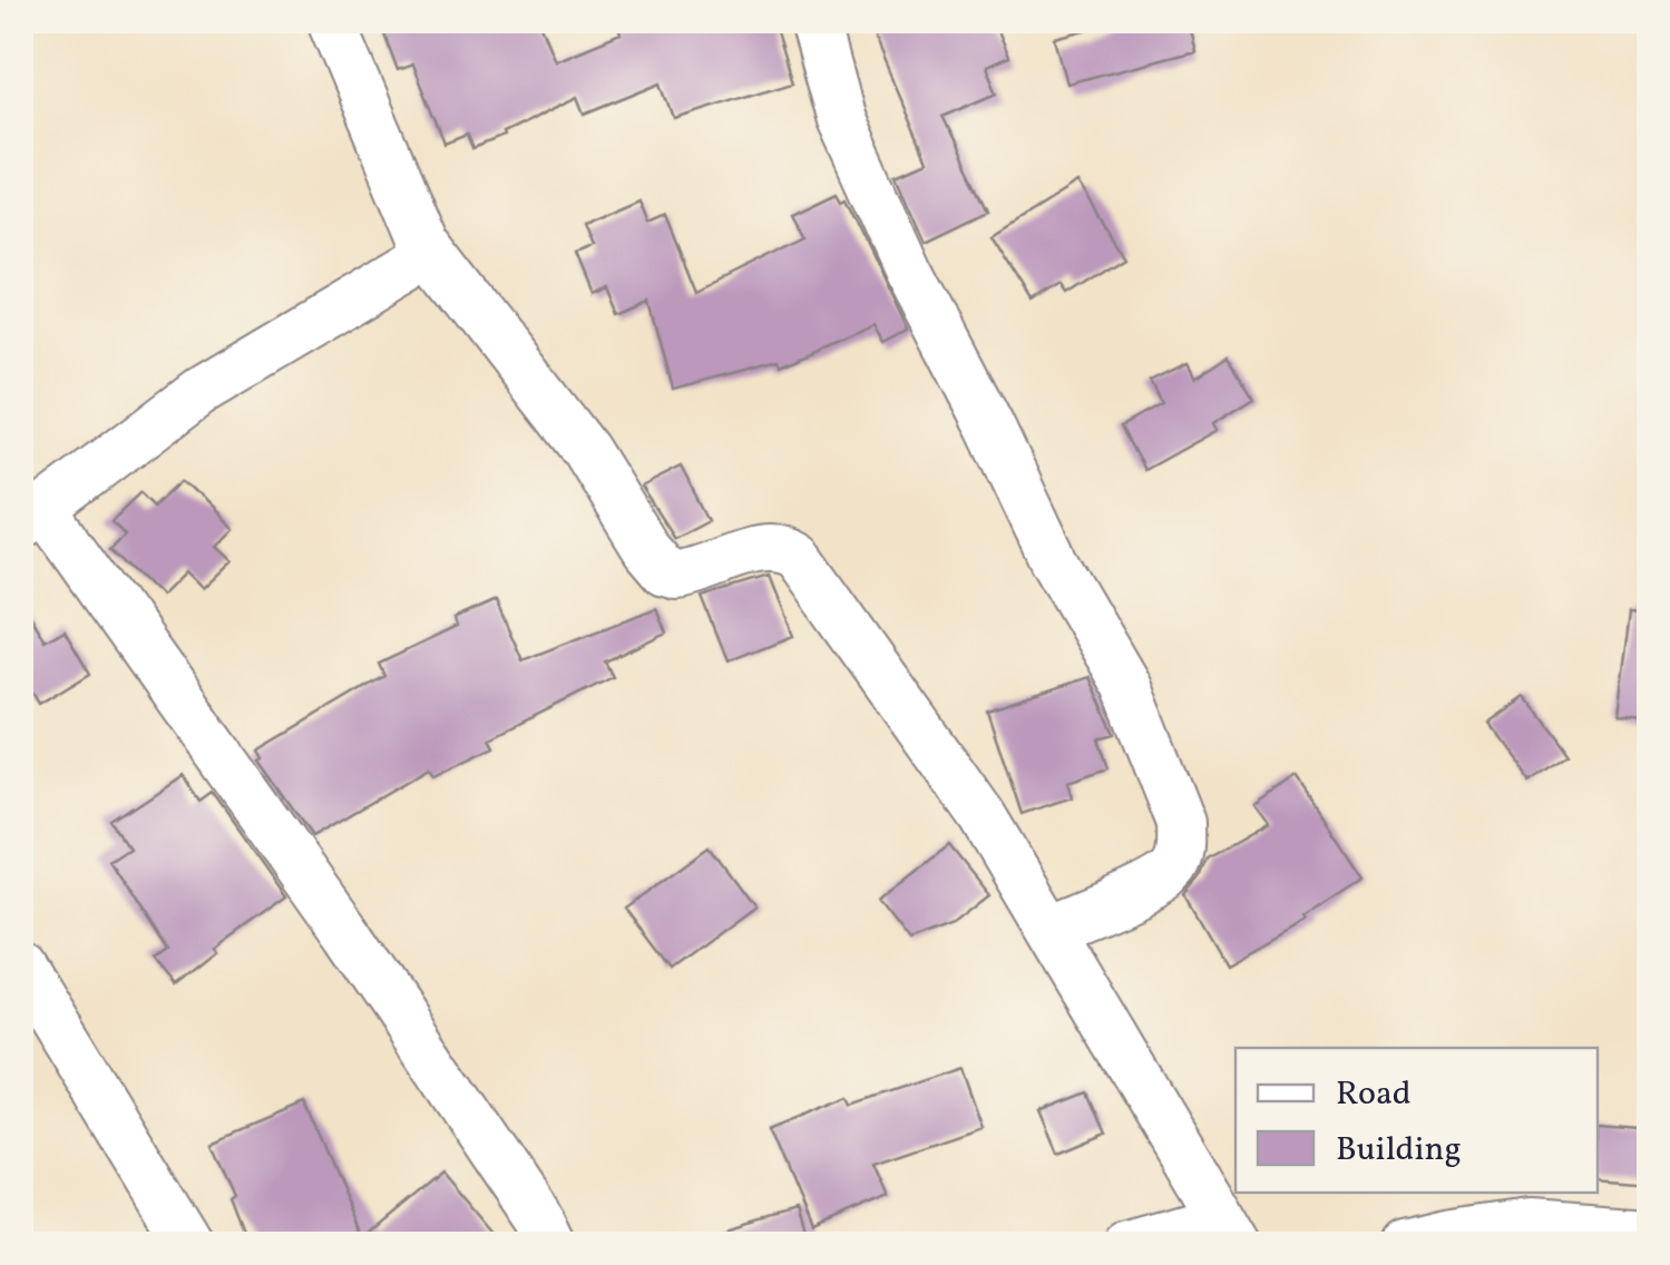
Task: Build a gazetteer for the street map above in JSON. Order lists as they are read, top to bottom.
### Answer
{
  "legend": ["Road", "Building"]
}
